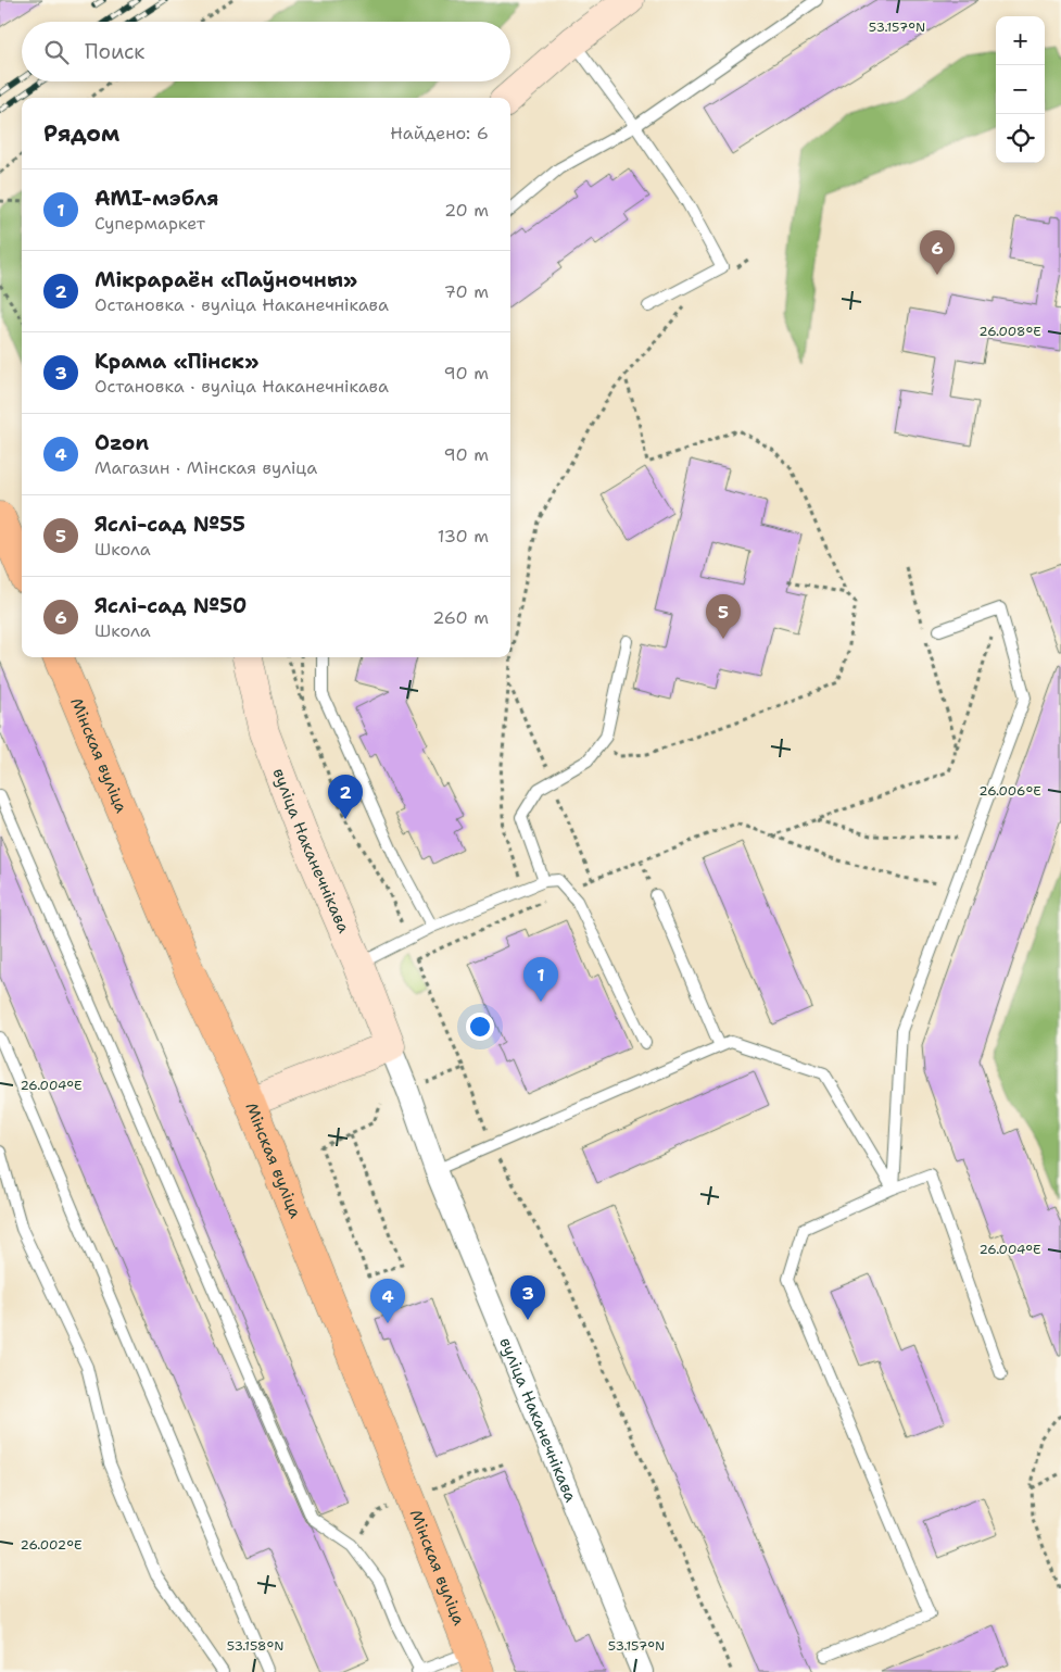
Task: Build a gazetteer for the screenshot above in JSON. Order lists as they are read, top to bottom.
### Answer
{
  "streets": {
    "main road": ["Мінская вуліца", "вуліца Наканечнікава"]
  },
  "page": {
    "map_buttons": ["+", "−"],
    "search": "Поиск",
    "heading": ["Рядом", "Найдено: 6"],
    "list": [
      {
        "mark": "1",
        "name": "AMI-мэбля",
        "note": "Супермаркет",
        "value": "20 m"
      },
      {
        "mark": "2",
        "name": "Мікрараён «Паўночны»",
        "note": "Остановка · вуліца Наканечнікава",
        "value": "70 m"
      },
      {
        "mark": "3",
        "name": "Крама «Пінск»",
        "note": "Остановка · вуліца Наканечнікава",
        "value": "90 m"
      },
      {
        "mark": "4",
        "name": "Ozon",
        "note": "Магазин · Мінская вуліца",
        "value": "90 m"
      },
      {
        "mark": "5",
        "name": "Яслі-сад №55",
        "note": "Школа",
        "value": "130 m"
      },
      {
        "mark": "6",
        "name": "Яслі-сад №50",
        "note": "Школа",
        "value": "260 m"
      }
    ],
    "pins": [
      "6",
      "5",
      "2",
      "1",
      "3",
      "4"
    ]
  },
  "coordinates": [
    "53.157°N",
    "26.008°E",
    "26.006°E",
    "26.004°E",
    "26.002°E",
    "53.158°N"
  ]
}
